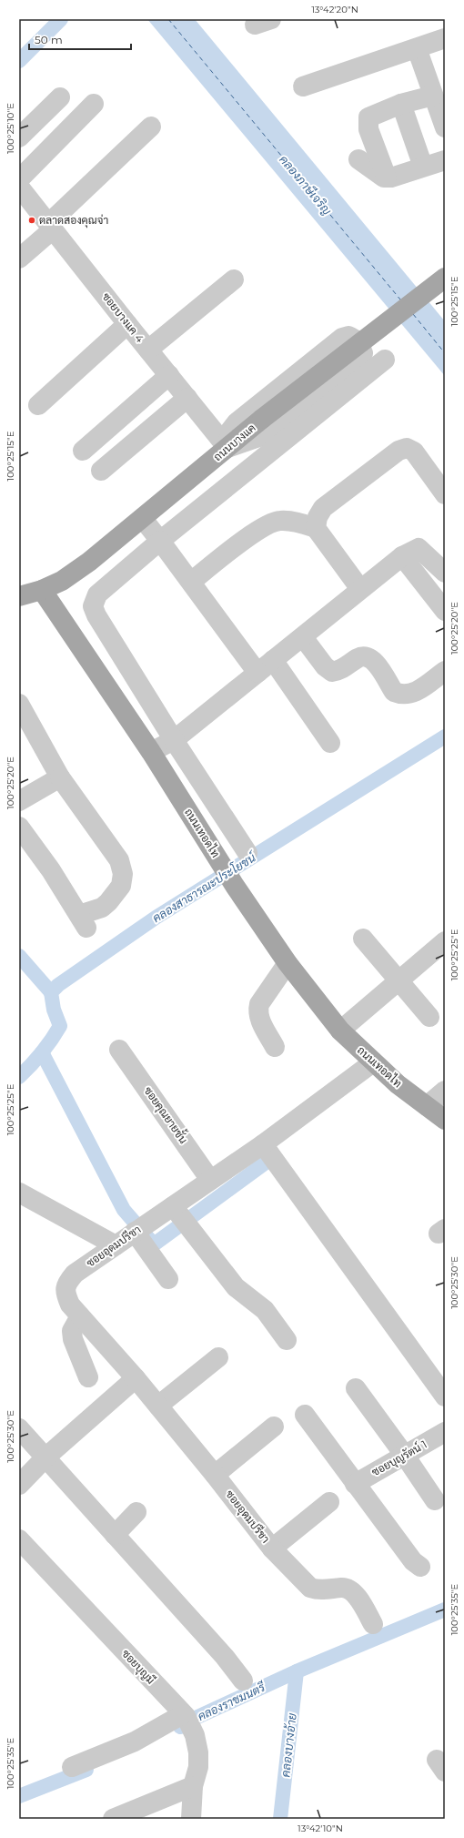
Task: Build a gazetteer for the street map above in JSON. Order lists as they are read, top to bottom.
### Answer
{
  "streets": {
    "main road": ["ถนนบางแค", "ถนนเทอดไท"],
    "street": [
      "ซอยบางแค 4",
      "ซอยคุณยายชั้น",
      "ซอยอุดมปรีชา",
      "ซอยบุญรัตน์ 1",
      "ซอยบุญมี"
    ]
  },
  "crossings": [
    ["ซอยบางแค 4", "ถนนบางแค"],
    ["ถนนบางแค", "ถนนเทอดไท"],
    ["ถนนเทอดไท", "ซอยอุดมปรีชา"],
    ["ซอยคุณยายชั้น", "ซอยอุดมปรีชา"]
  ],
  "water": [
    "คลองภาษีเจริญ",
    "คลองสาธารณะประโยชน์",
    "คลองราชมนตรี",
    "คลองบางอ้าย"
  ],
  "places": ["ตลาดสองคุณจ่า"],
  "scale_bar": "50 m",
  "coordinates": [
    "13°42'20\"N",
    "100°25'10\"E",
    "100°25'15\"E",
    "100°25'20\"E",
    "100°25'25\"E",
    "100°25'30\"E",
    "100°25'35\"E",
    "13°42'10\"N"
  ]
}
